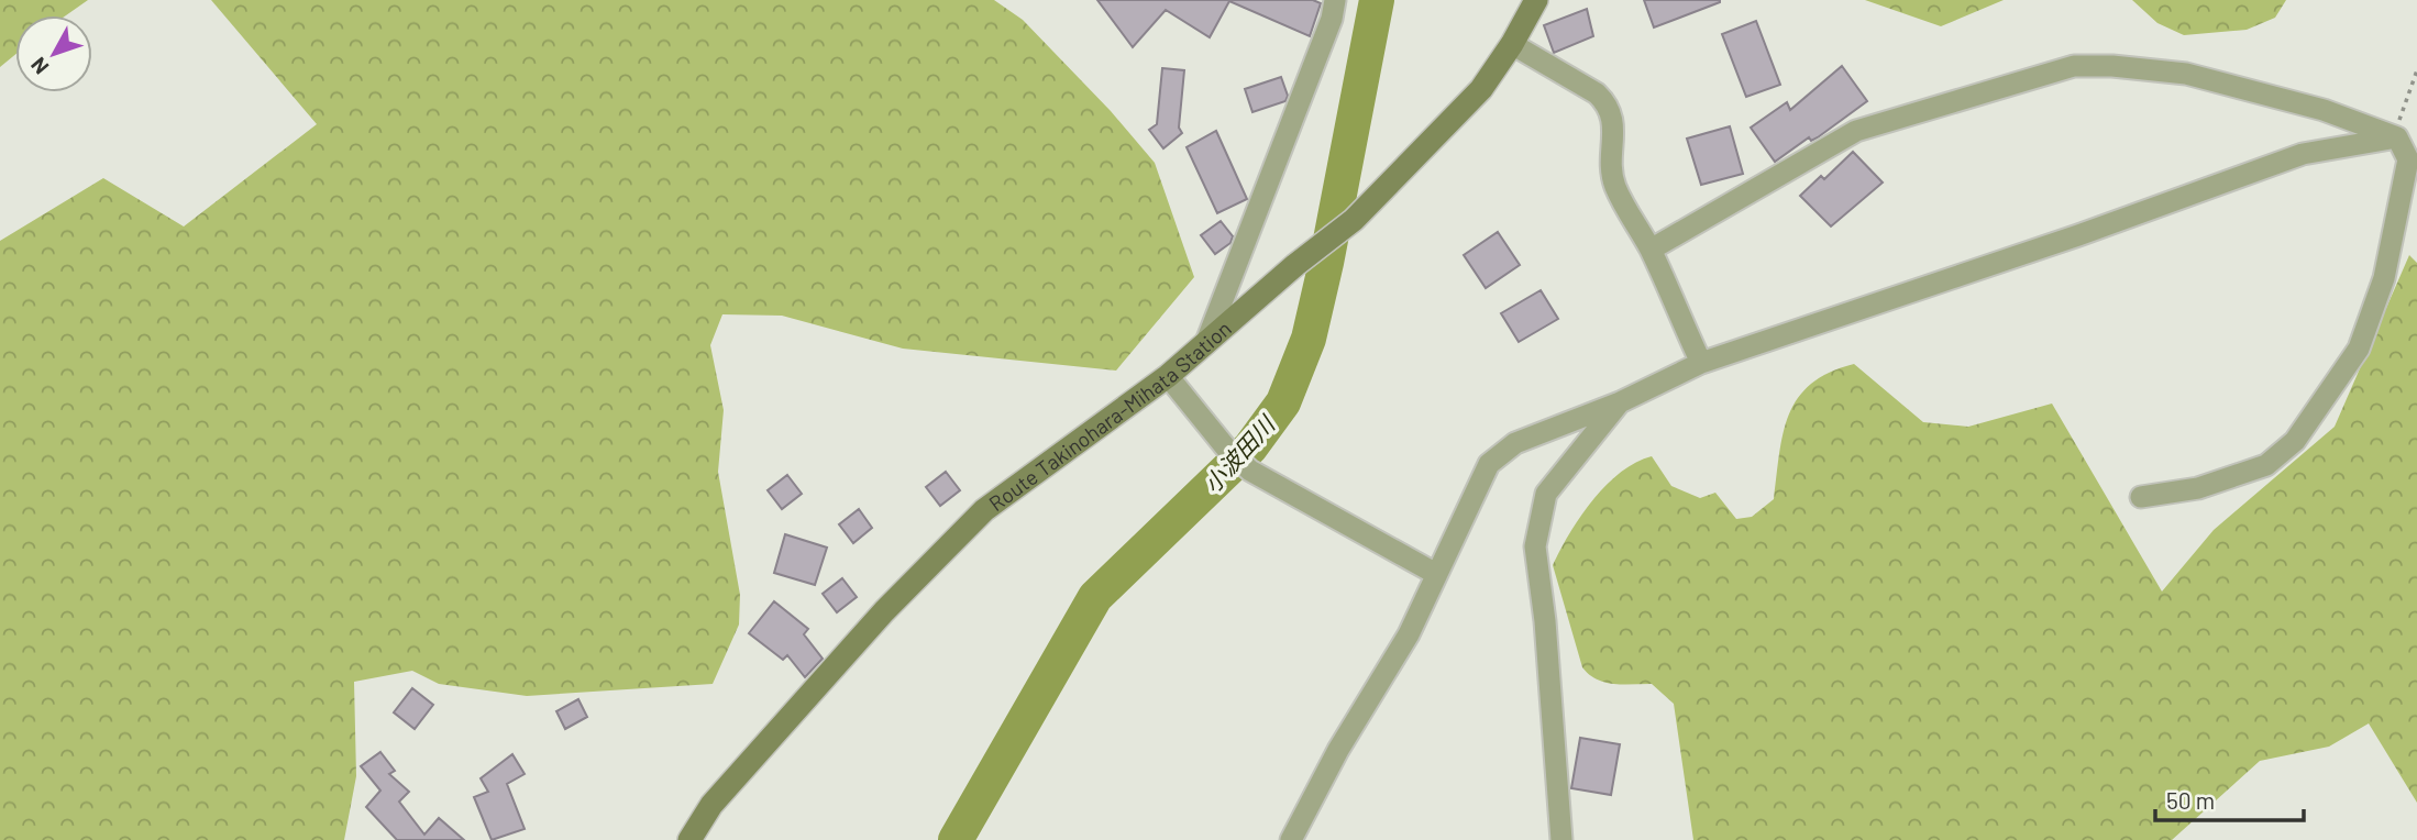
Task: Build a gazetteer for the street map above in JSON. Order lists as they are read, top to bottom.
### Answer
{
  "streets": {
    "main road": ["Route Takinohara-Mihata Station"]
  },
  "water": ["小波田川"],
  "scale_bar": "50 m",
  "north": "bottom left"
}
